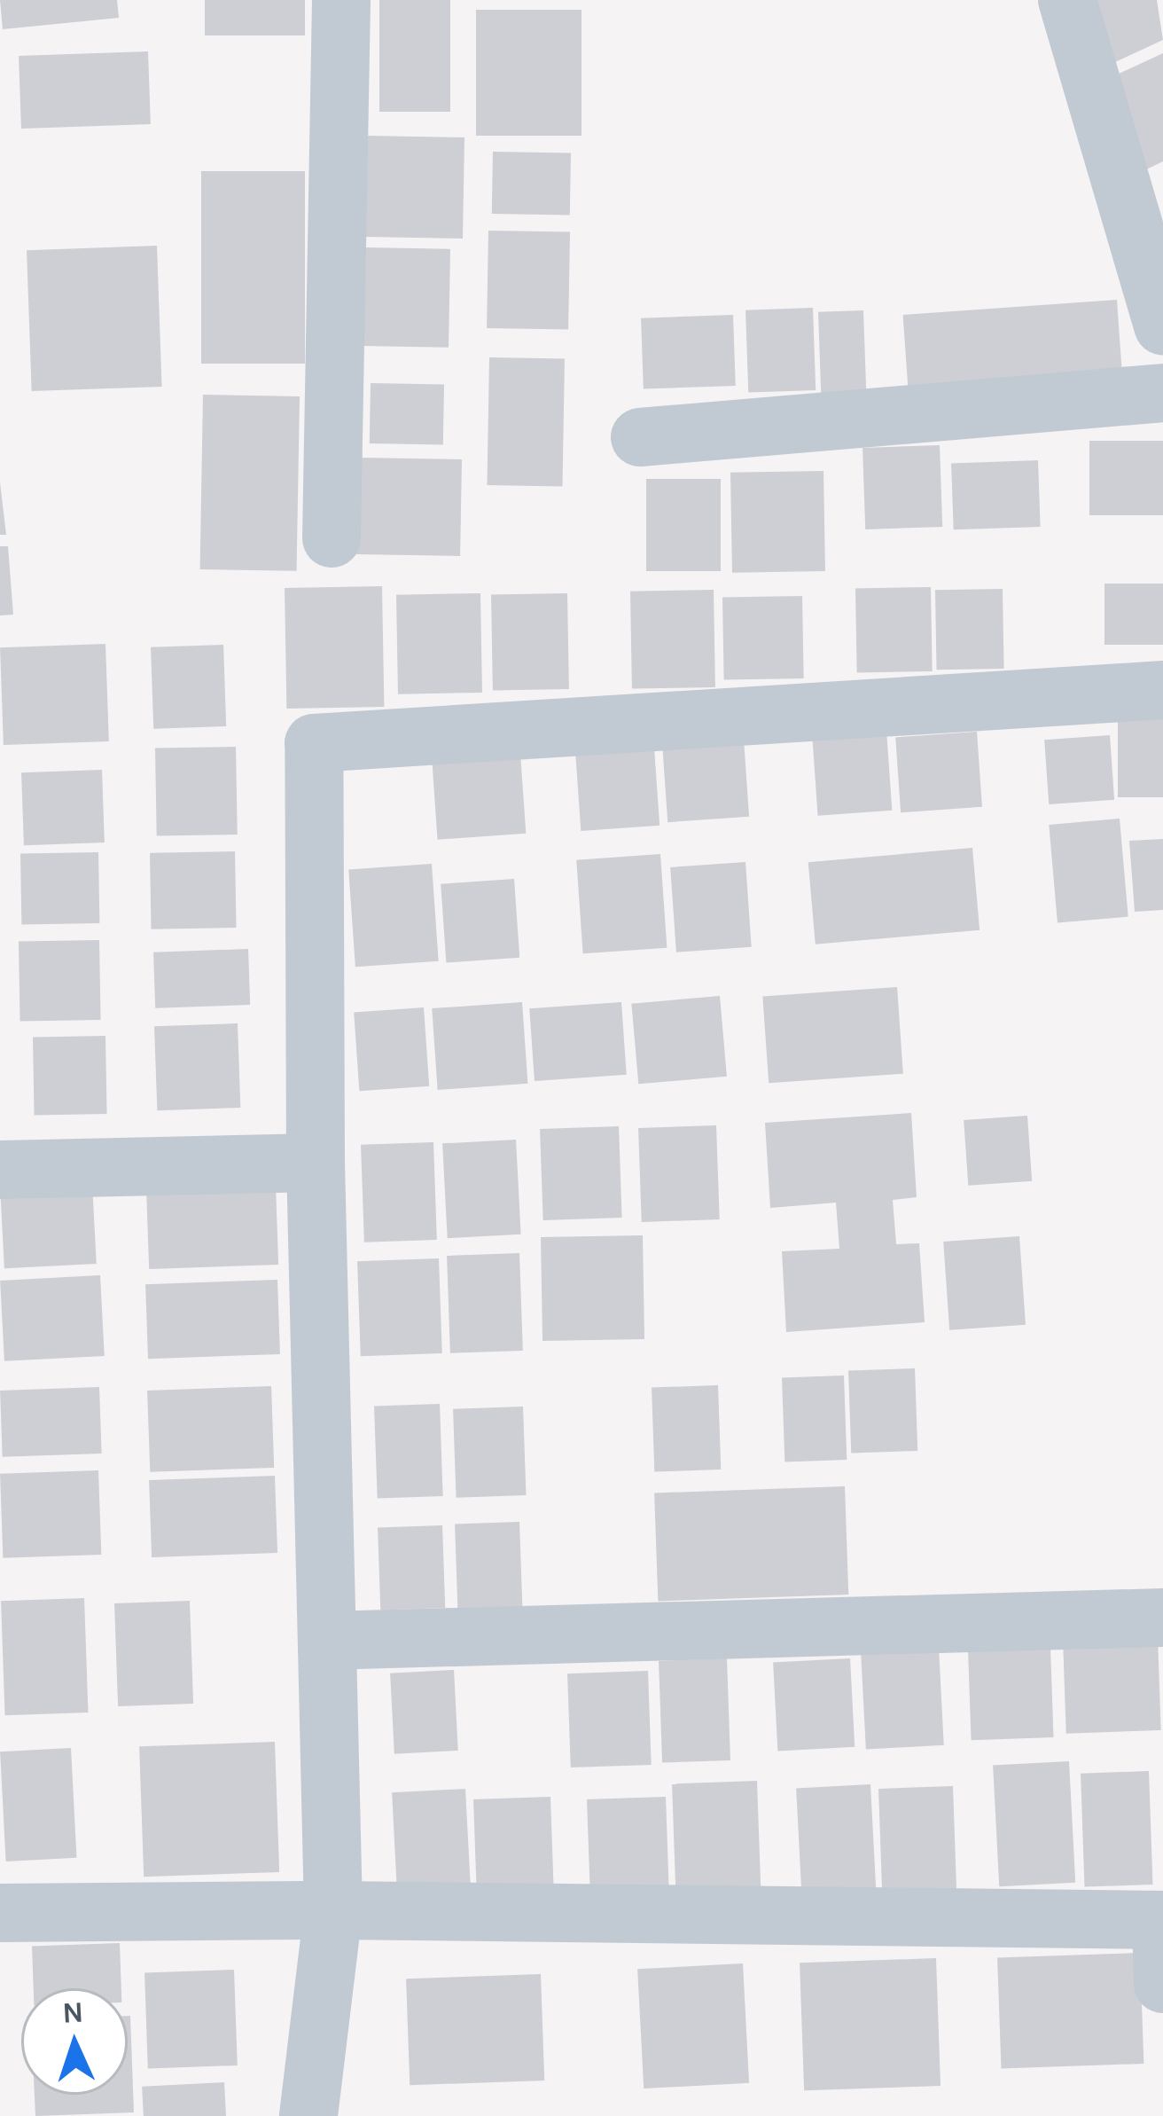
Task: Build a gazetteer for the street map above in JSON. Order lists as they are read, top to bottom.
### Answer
{
  "north": "top"
}
